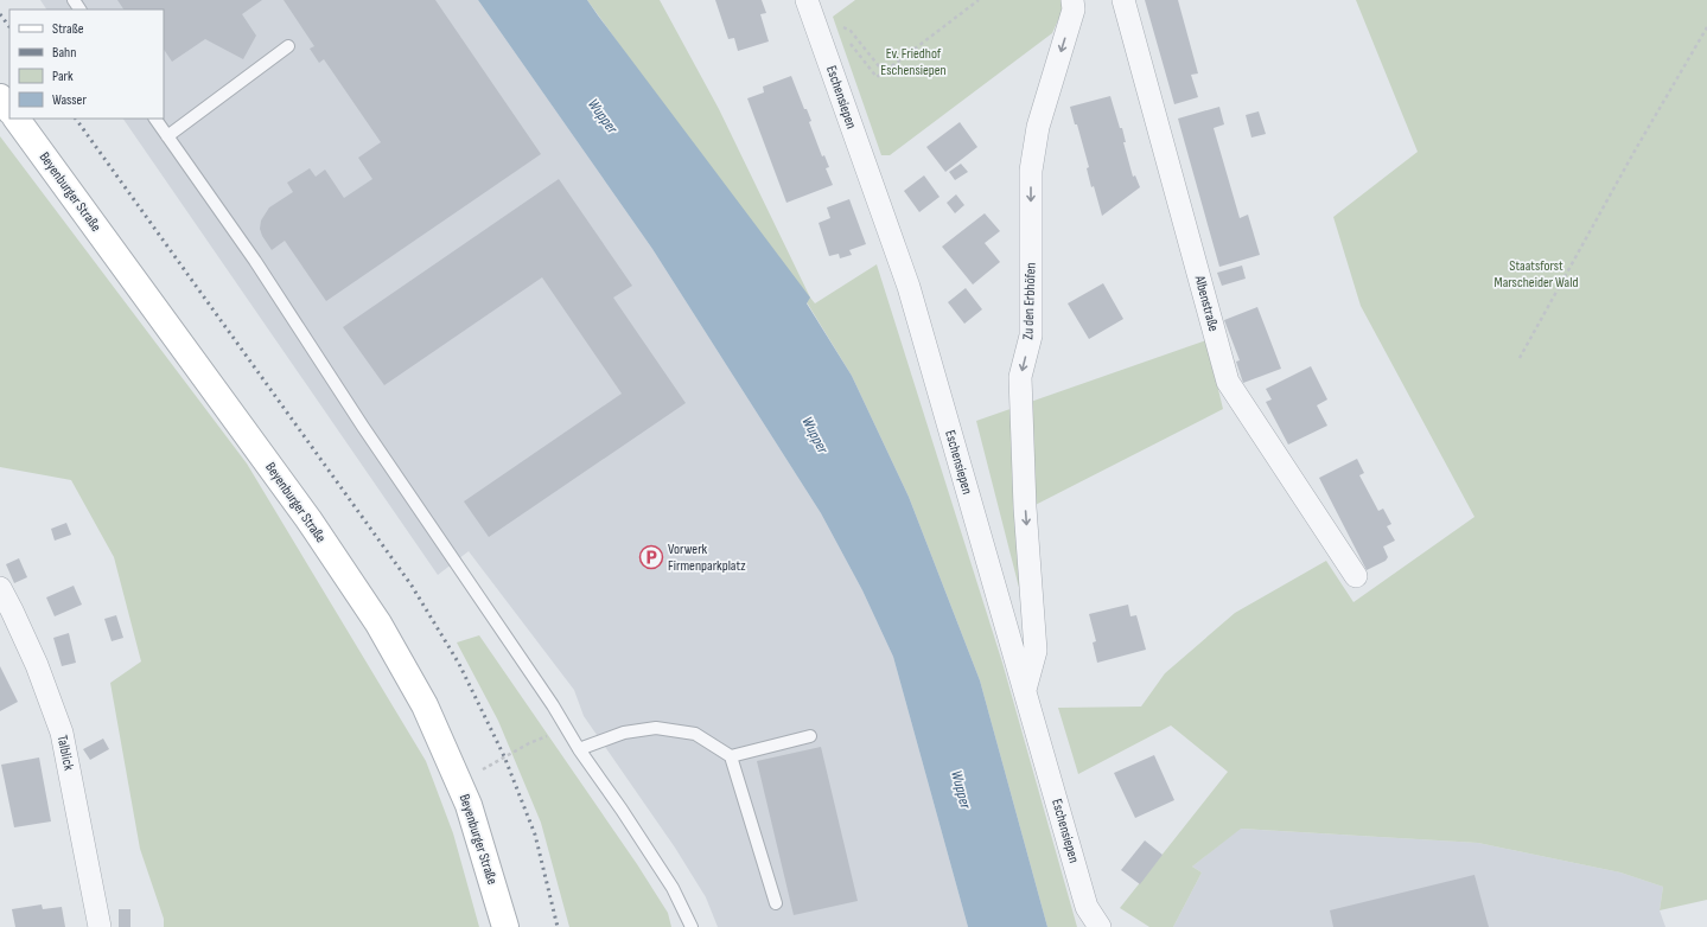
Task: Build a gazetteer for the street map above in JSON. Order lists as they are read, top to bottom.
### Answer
{
  "streets": {
    "main road": ["Beyenburger Straße"],
    "street": [
      "Eschensiepen",
      "Zu den Erbhöfen",
      "Albenstraße",
      "Talblick"
    ]
  },
  "crossings": [
    ["Eschensiepen", "Zu den Erbhöfen"]
  ],
  "one_way": ["Zu den Erbhöfen"],
  "water": ["Wupper"],
  "parks": ["Ev. Friedhof Eschensiepen", "Staatsforst Marscheider Wald"],
  "places": {
    "parking": ["Vorwerk Firmenparkplatz"]
  },
  "legend": [
    "Straße",
    "Bahn",
    "Park",
    "Wasser"
  ]
}
